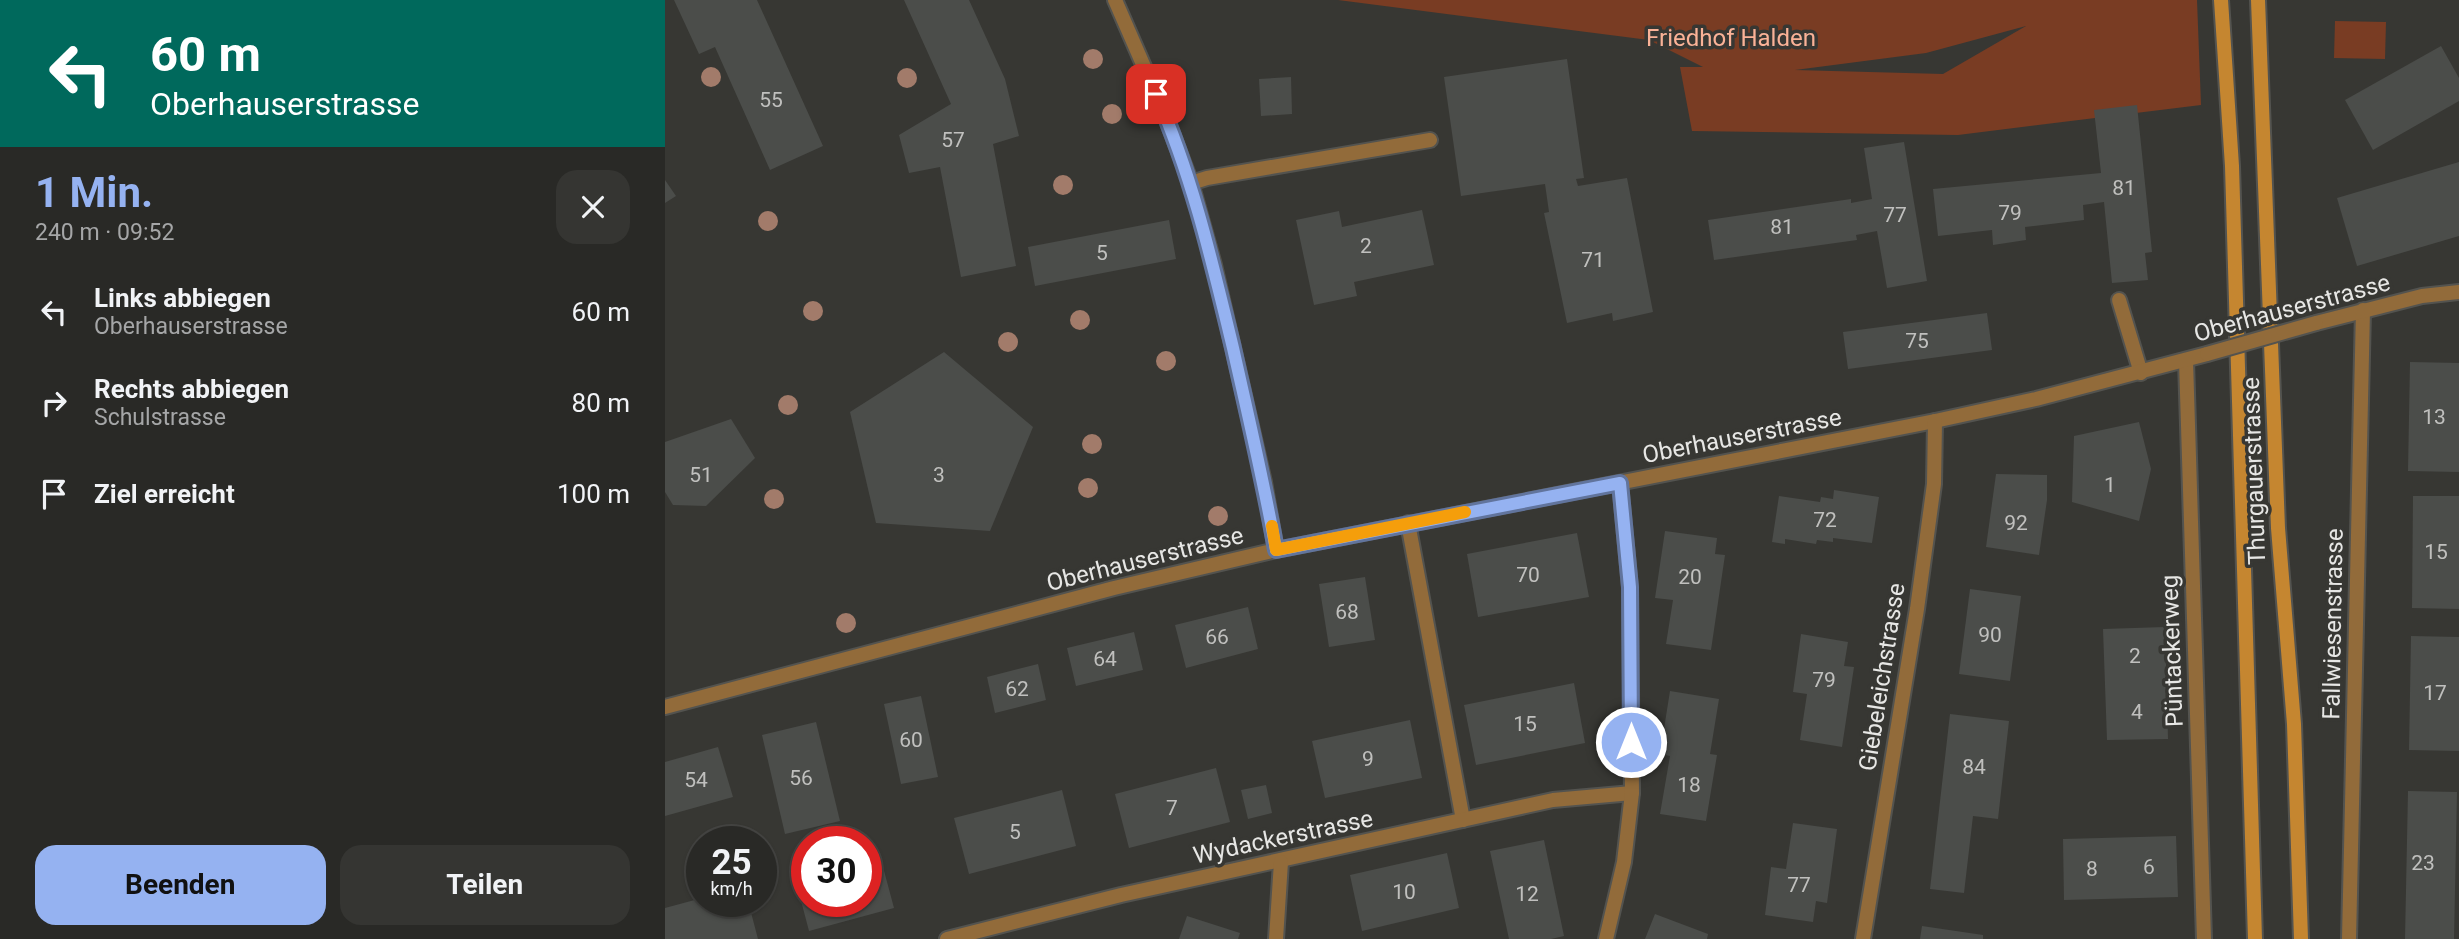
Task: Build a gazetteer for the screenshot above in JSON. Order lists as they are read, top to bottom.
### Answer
{
  "streets": {
    "main road": ["Thurgauerstrasse"],
    "street": [
      "Oberhauserstrasse",
      "Fallwiesenstrasse",
      "Püntackerweg",
      "Giebeleichstrasse",
      "Wydackerstrasse"
    ]
  },
  "crossings": [
    ["Oberhauserstrasse", "Fallwiesenstrasse"],
    ["Oberhauserstrasse", "Püntackerweg"],
    ["Oberhauserstrasse", "Giebeleichstrasse"]
  ],
  "parks": ["Friedhof Halden"],
  "house_numbers": [
    "55",
    "57",
    "81",
    "79",
    "77",
    "81",
    "2",
    "5",
    "71",
    "75",
    "13",
    "51",
    "3",
    "1",
    "72",
    "92",
    "15",
    "70",
    "20",
    "68",
    "90",
    "66",
    "2",
    "64",
    "79",
    "62",
    "17",
    "4",
    "15",
    "60",
    "9",
    "84",
    "56",
    "54",
    "18",
    "7",
    "5",
    "23",
    "6",
    "8",
    "77",
    "10",
    "12"
  ],
  "page": {
    "turn": ["60 m", "Oberhauserstrasse"],
    "heading": ["1 Min.", "240 m · 09:52"],
    "list": [
      {
        "name": "Links abbiegen",
        "note": "Oberhauserstrasse",
        "value": "60 m"
      },
      {
        "name": "Rechts abbiegen",
        "note": "Schulstrasse",
        "value": "80 m"
      },
      {
        "name": "Ziel erreicht",
        "value": "100 m"
      }
    ],
    "speed": "25 km/h",
    "limit": "30",
    "buttons": ["Beenden", "Teilen"]
  }
}
